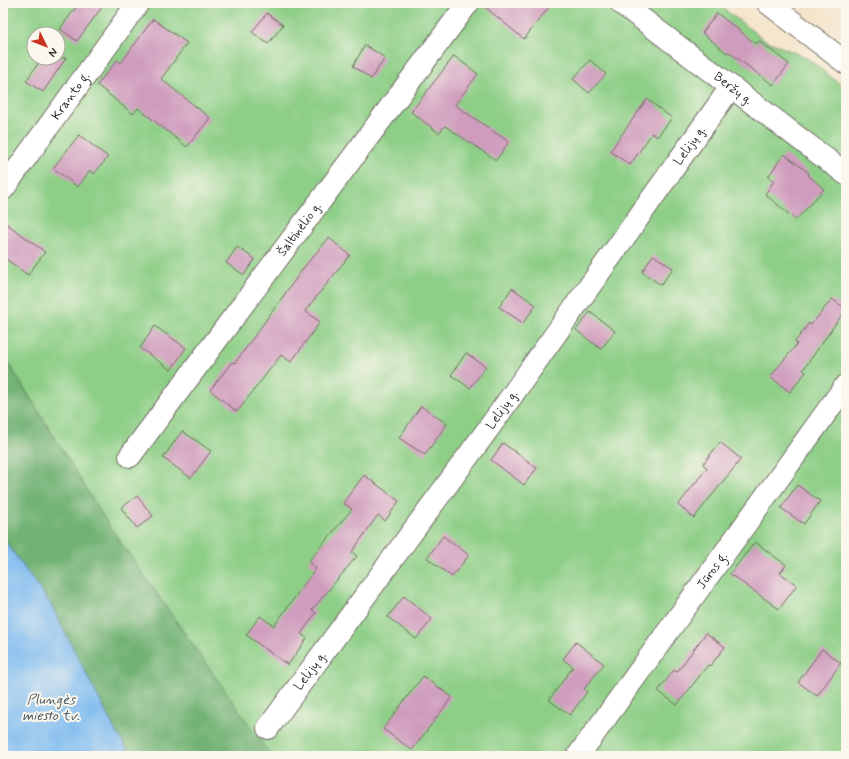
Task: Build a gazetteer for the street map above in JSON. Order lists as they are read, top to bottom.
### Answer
{
  "streets": {
    "street": [
      "Beržų g.",
      "Kranto g.",
      "Lelijų g.",
      "Šaltinėlio g.",
      "Jūros g."
    ]
  },
  "crossings": [
    ["Beržų g.", "Lelijų g."]
  ],
  "water": ["Plungės miesto tv."],
  "north": "bottom right"
}
